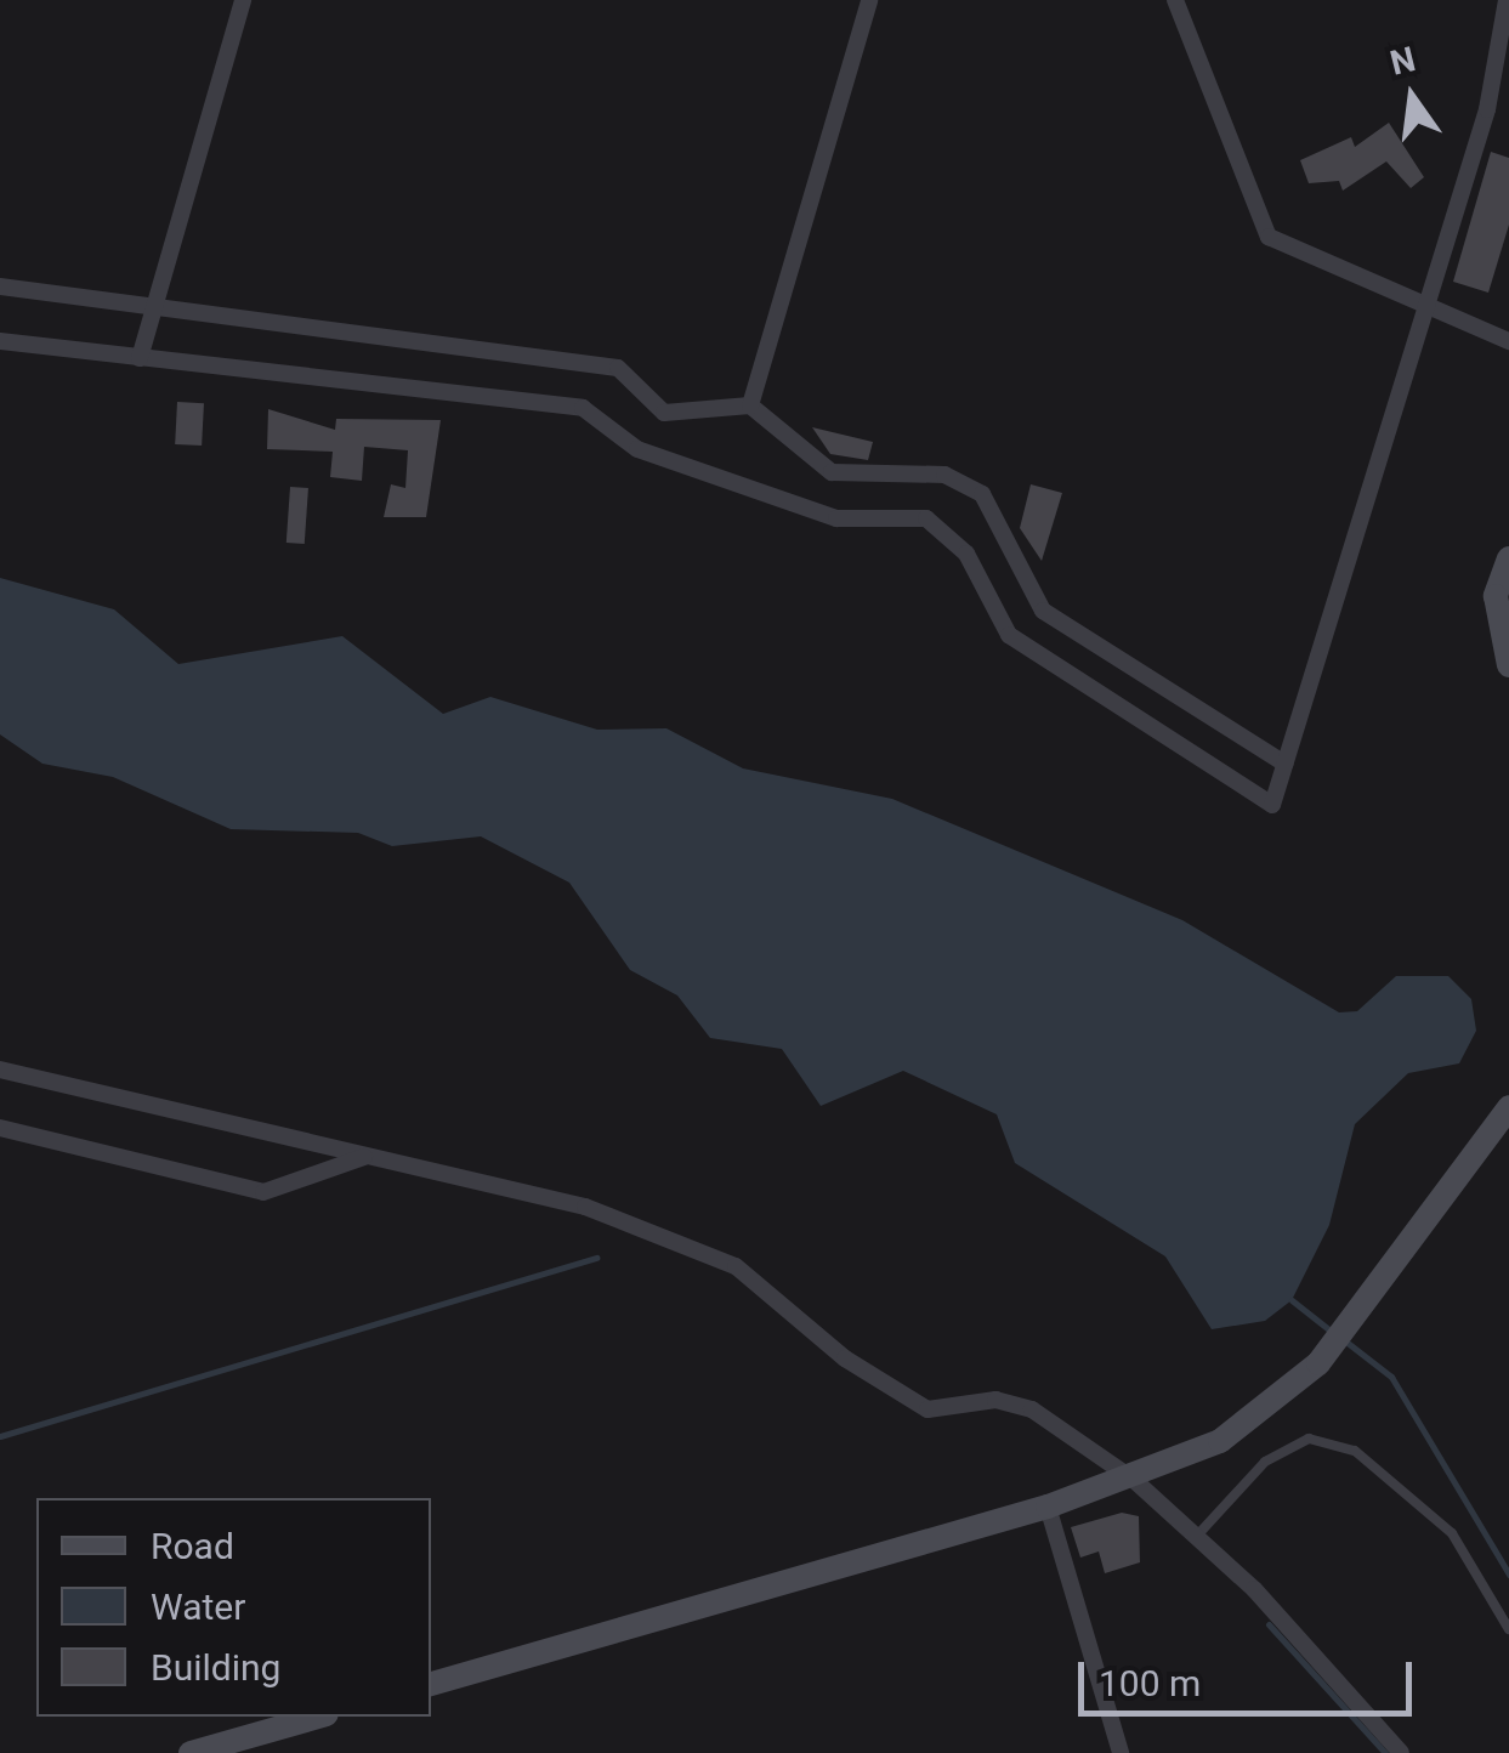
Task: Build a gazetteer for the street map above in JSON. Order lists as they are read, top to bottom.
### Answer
{
  "legend": ["Road", "Water", "Building"],
  "scale_bar": "100 m",
  "north": "top"
}
